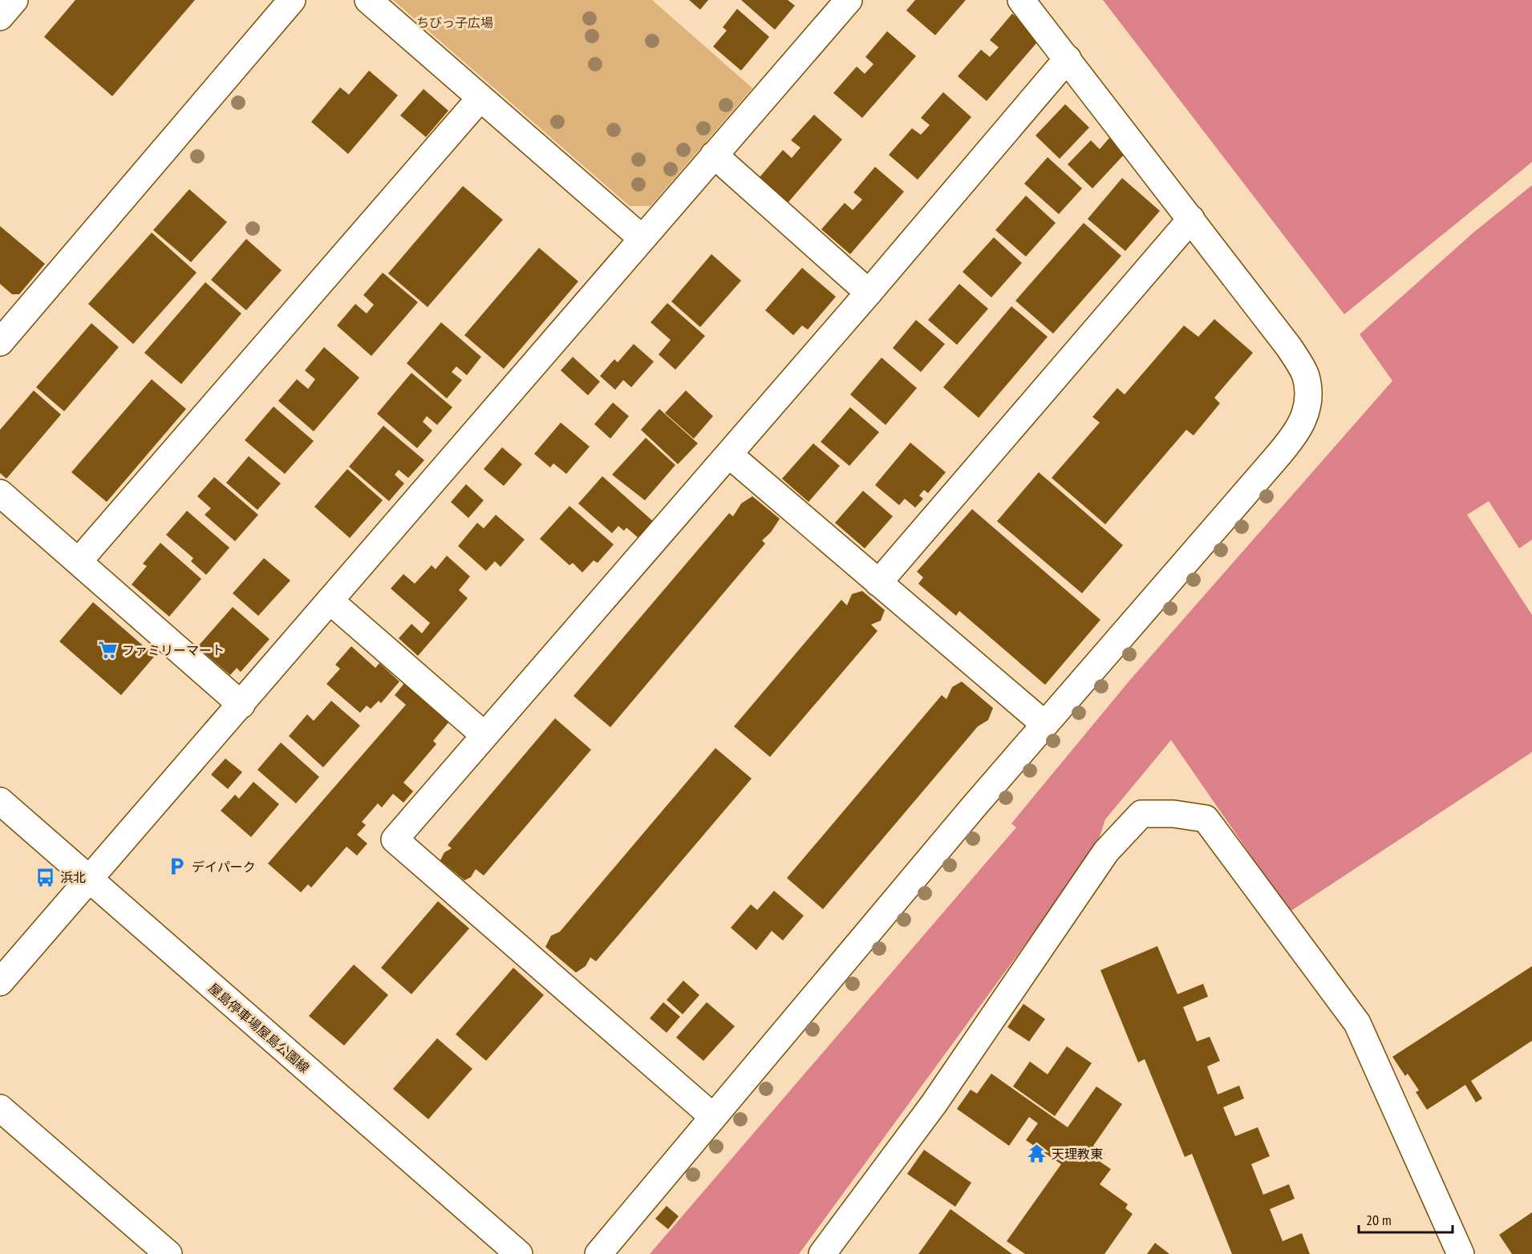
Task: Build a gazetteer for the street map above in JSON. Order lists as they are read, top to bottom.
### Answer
{
  "streets": {
    "street": ["屋島停車場屋島公園線"]
  },
  "parks": ["ちびっ子広場"],
  "places": {
    "supermarket": ["ファミリーマート"],
    "parking": ["デイパーク"],
    "bus stop": ["浜北"],
    "temple": ["天理教東"]
  },
  "scale_bar": "20 m"
}
